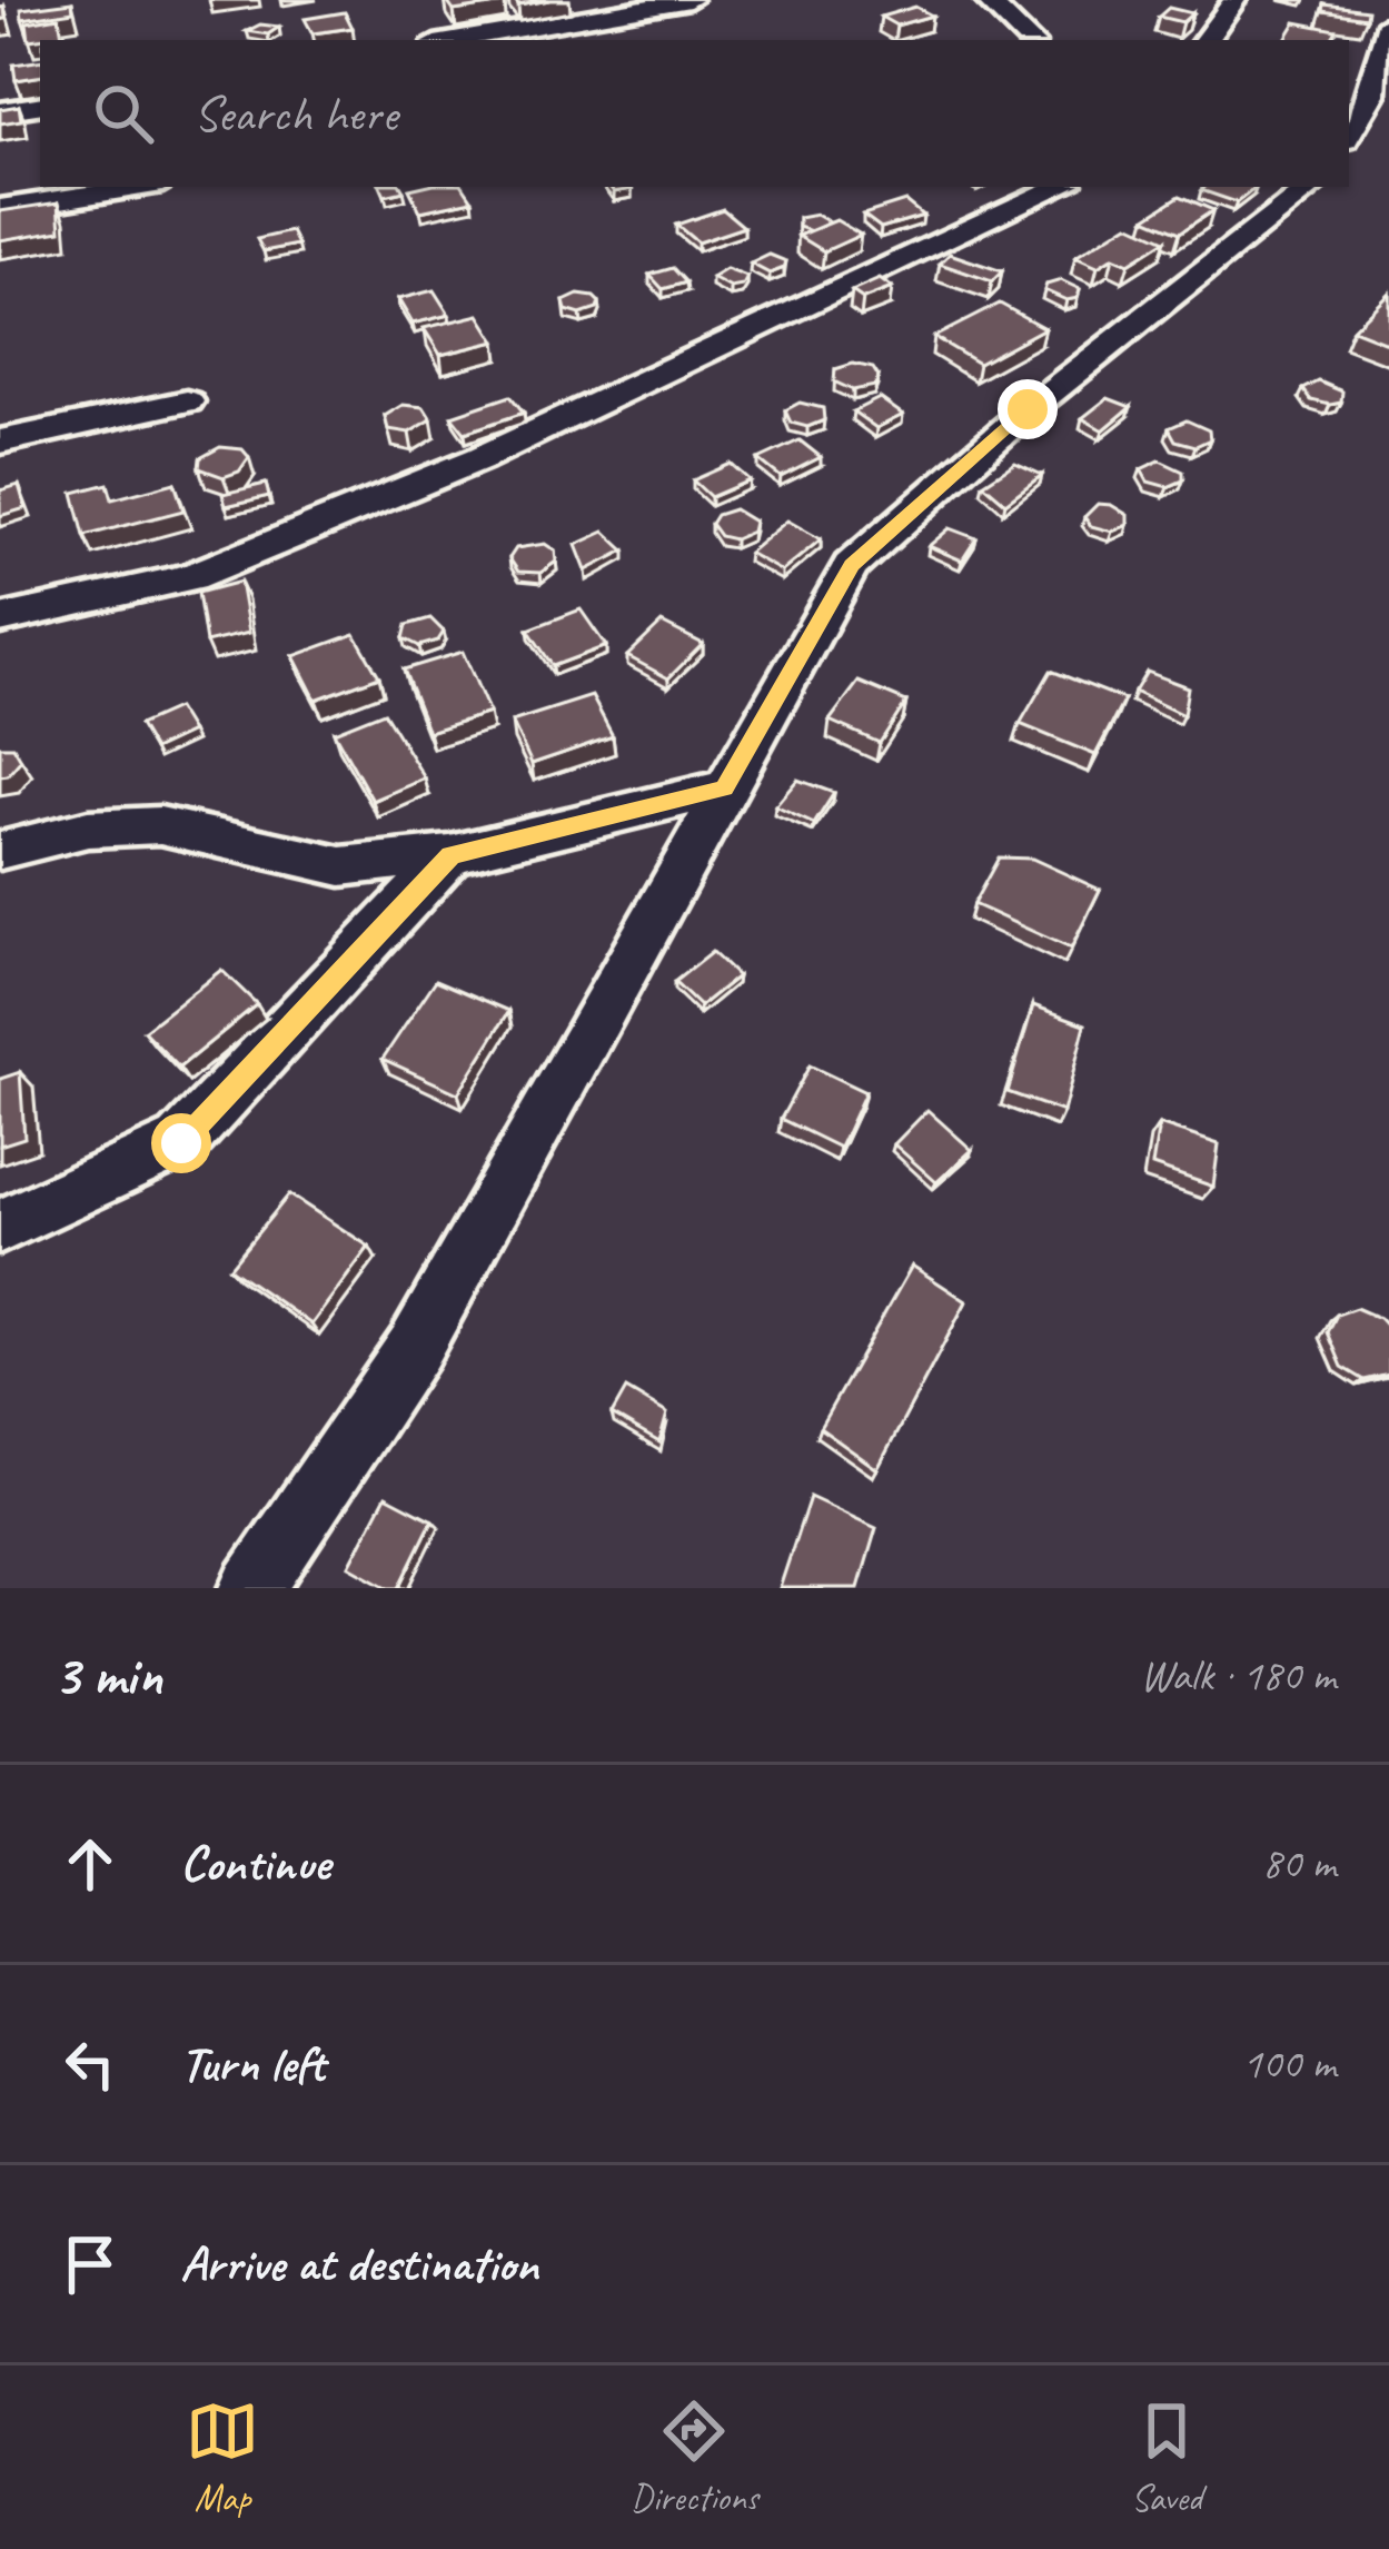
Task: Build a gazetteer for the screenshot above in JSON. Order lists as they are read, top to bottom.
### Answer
{
  "page": {
    "search": "Search here",
    "heading": ["3 min", "Walk · 180 m"],
    "list": [
      ["Continue", "80 m"],
      ["Turn left", "100 m"],
      "Arrive at destination"
    ],
    "nav": ["Map", "Directions", "Saved"]
  }
}
